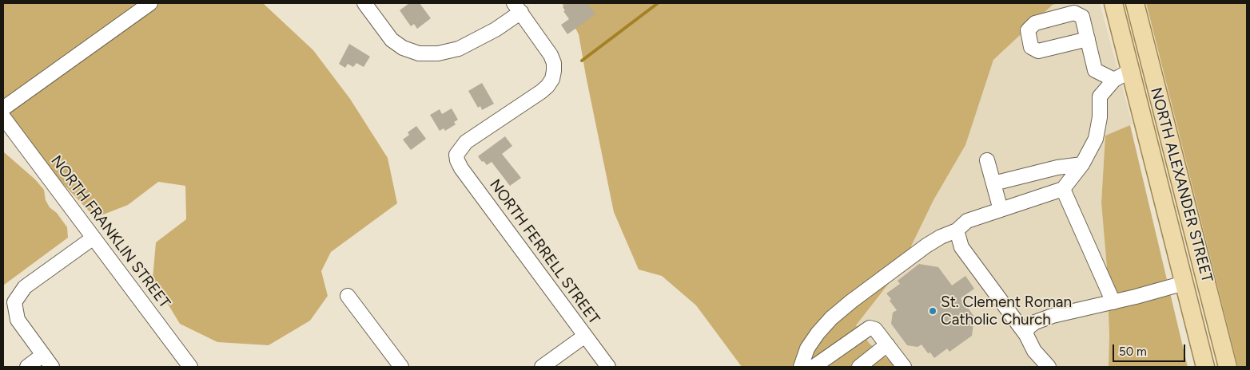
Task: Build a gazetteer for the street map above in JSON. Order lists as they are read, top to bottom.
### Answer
{
  "streets": {
    "main road": ["NORTH ALEXANDER STREET"],
    "street": ["NORTH FRANKLIN STREET", "NORTH FERRELL STREET"]
  },
  "places": ["St. Clement Roman Catholic Church"],
  "scale_bar": "50 m"
}
